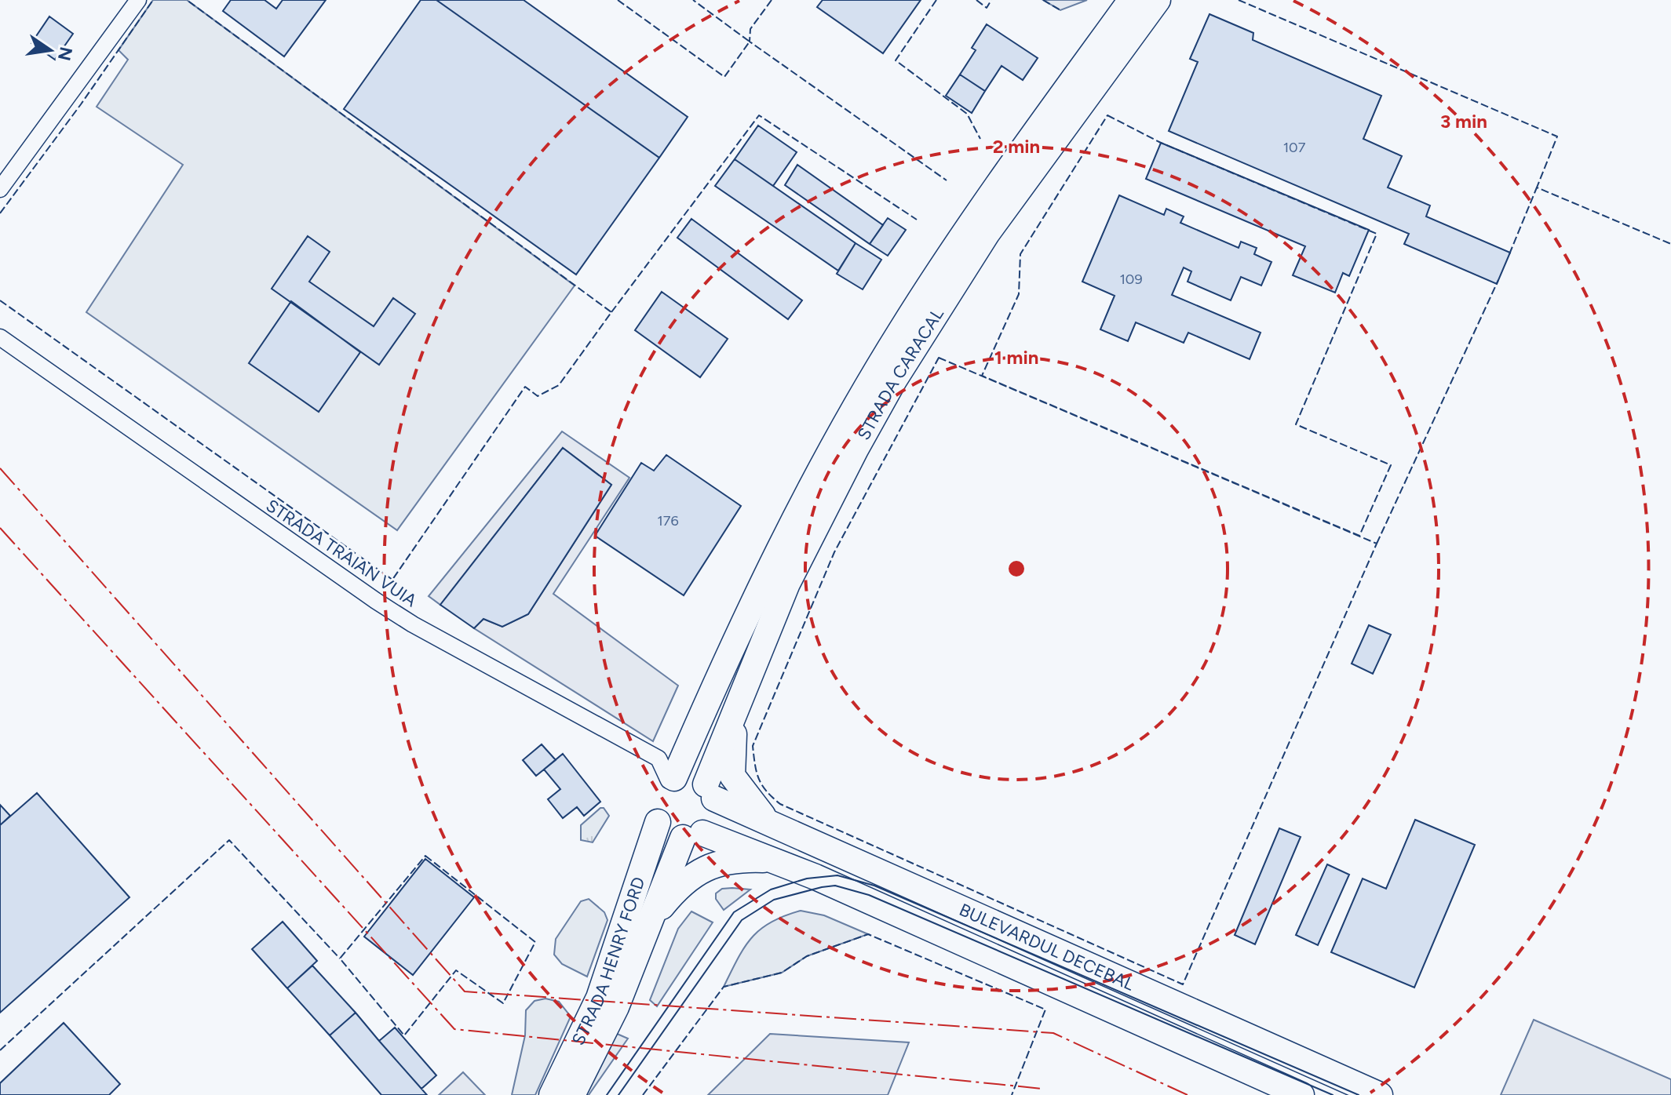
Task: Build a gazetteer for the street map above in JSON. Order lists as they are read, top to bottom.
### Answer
{
  "streets": {
    "main road": ["STRADA CARACAL", "BULEVARDUL DECEBAL", "STRADA HENRY FORD"],
    "street": ["STRADA TRAIAN VUIA"]
  },
  "crossings": [
    ["STRADA CARACAL", "STRADA TRAIAN VUIA"],
    ["STRADA CARACAL", "BULEVARDUL DECEBAL"],
    ["STRADA CARACAL", "STRADA HENRY FORD"],
    ["STRADA TRAIAN VUIA", "BULEVARDUL DECEBAL"],
    ["STRADA TRAIAN VUIA", "STRADA HENRY FORD"],
    ["BULEVARDUL DECEBAL", "STRADA HENRY FORD"]
  ],
  "house_numbers": ["107", "109", "176"],
  "north": "right",
  "rings": ["3 min", "2 min", "1 min"]
}
